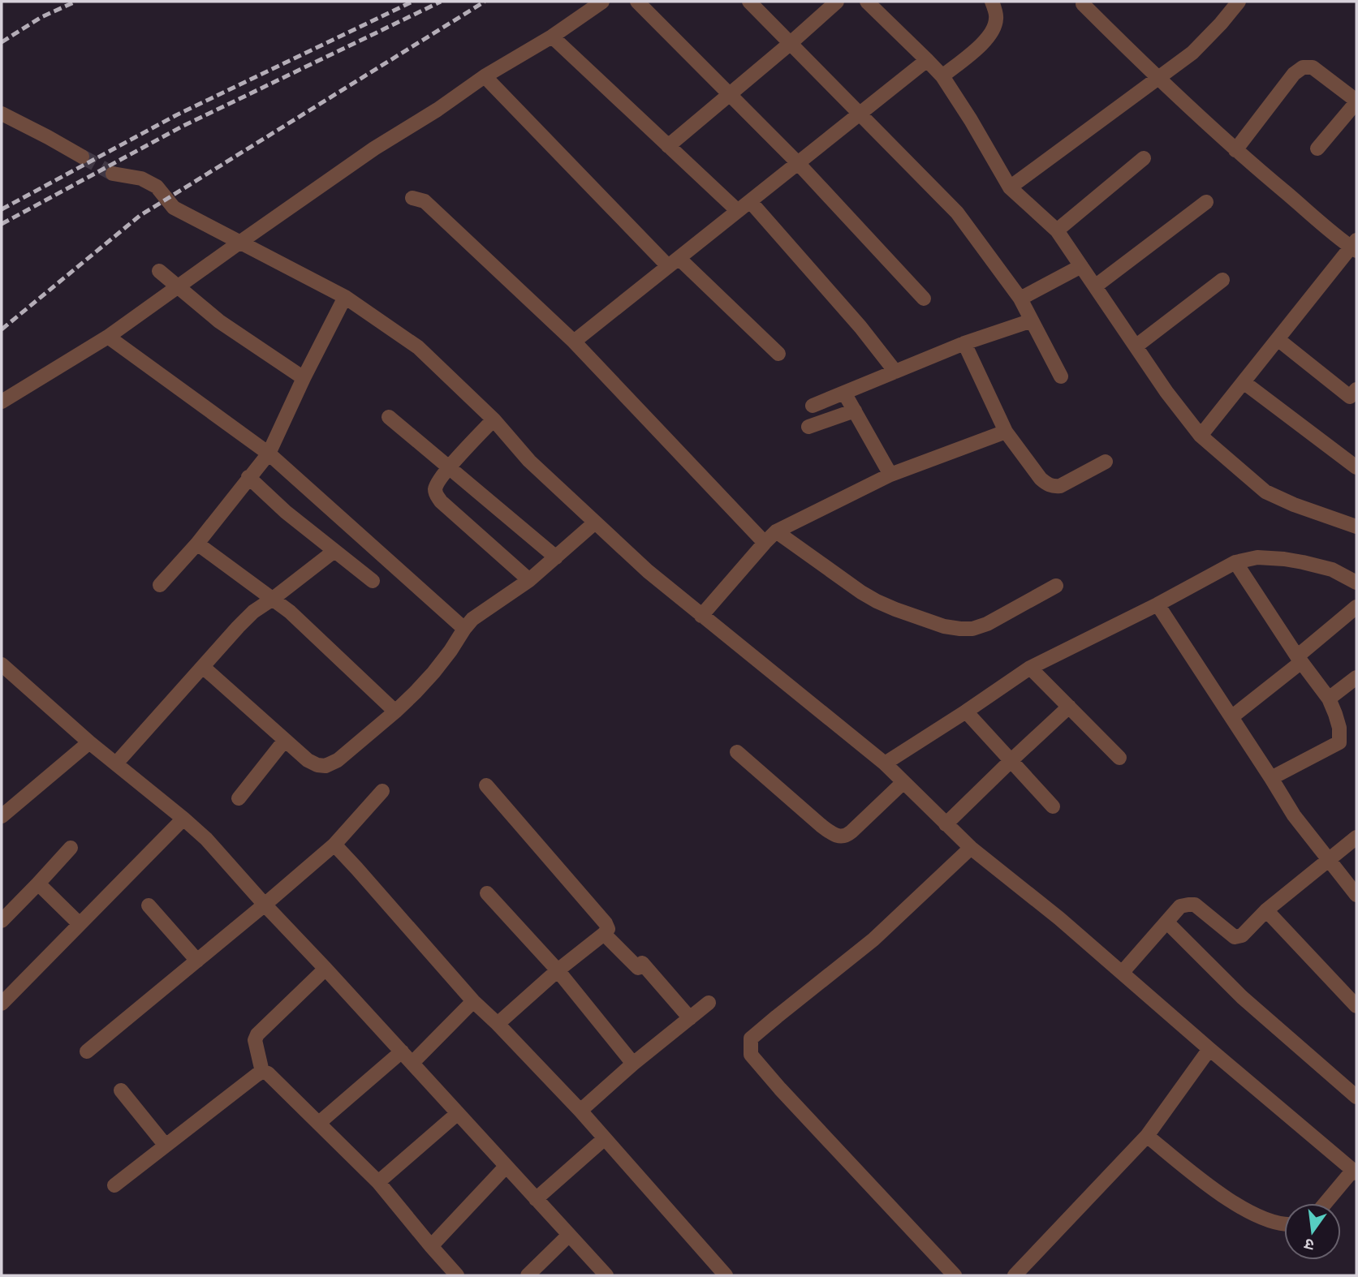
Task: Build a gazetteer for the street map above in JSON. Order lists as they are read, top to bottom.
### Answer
{
  "north": "bottom"
}
